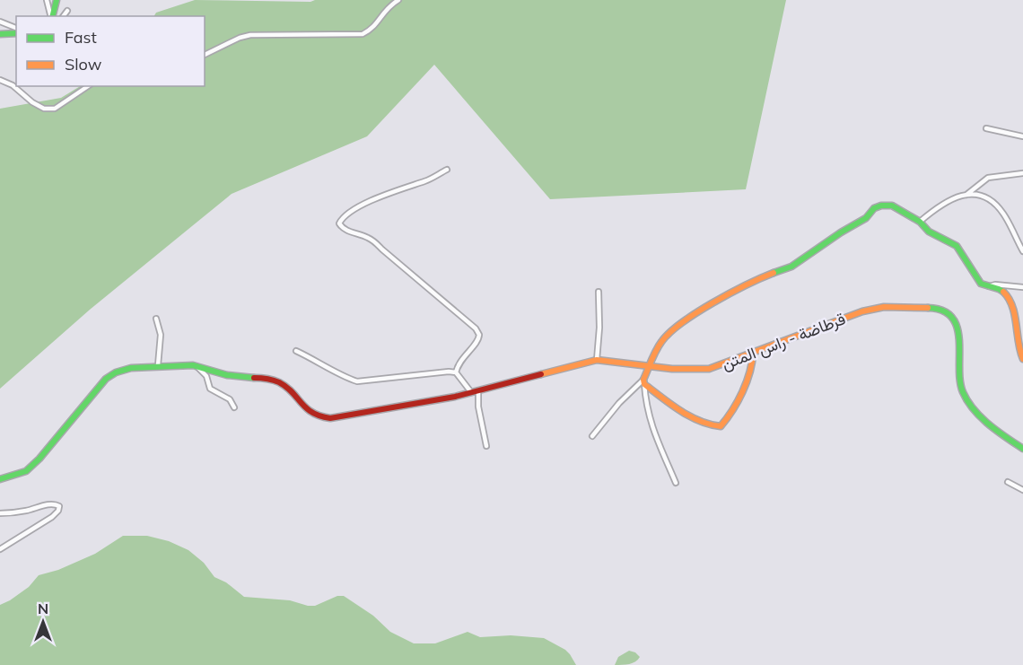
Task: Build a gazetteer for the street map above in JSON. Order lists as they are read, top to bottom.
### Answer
{
  "streets": {
    "main road": ["قرطاضة - راس المتن"]
  },
  "legend": ["Fast", "Slow"],
  "north": "top"
}
